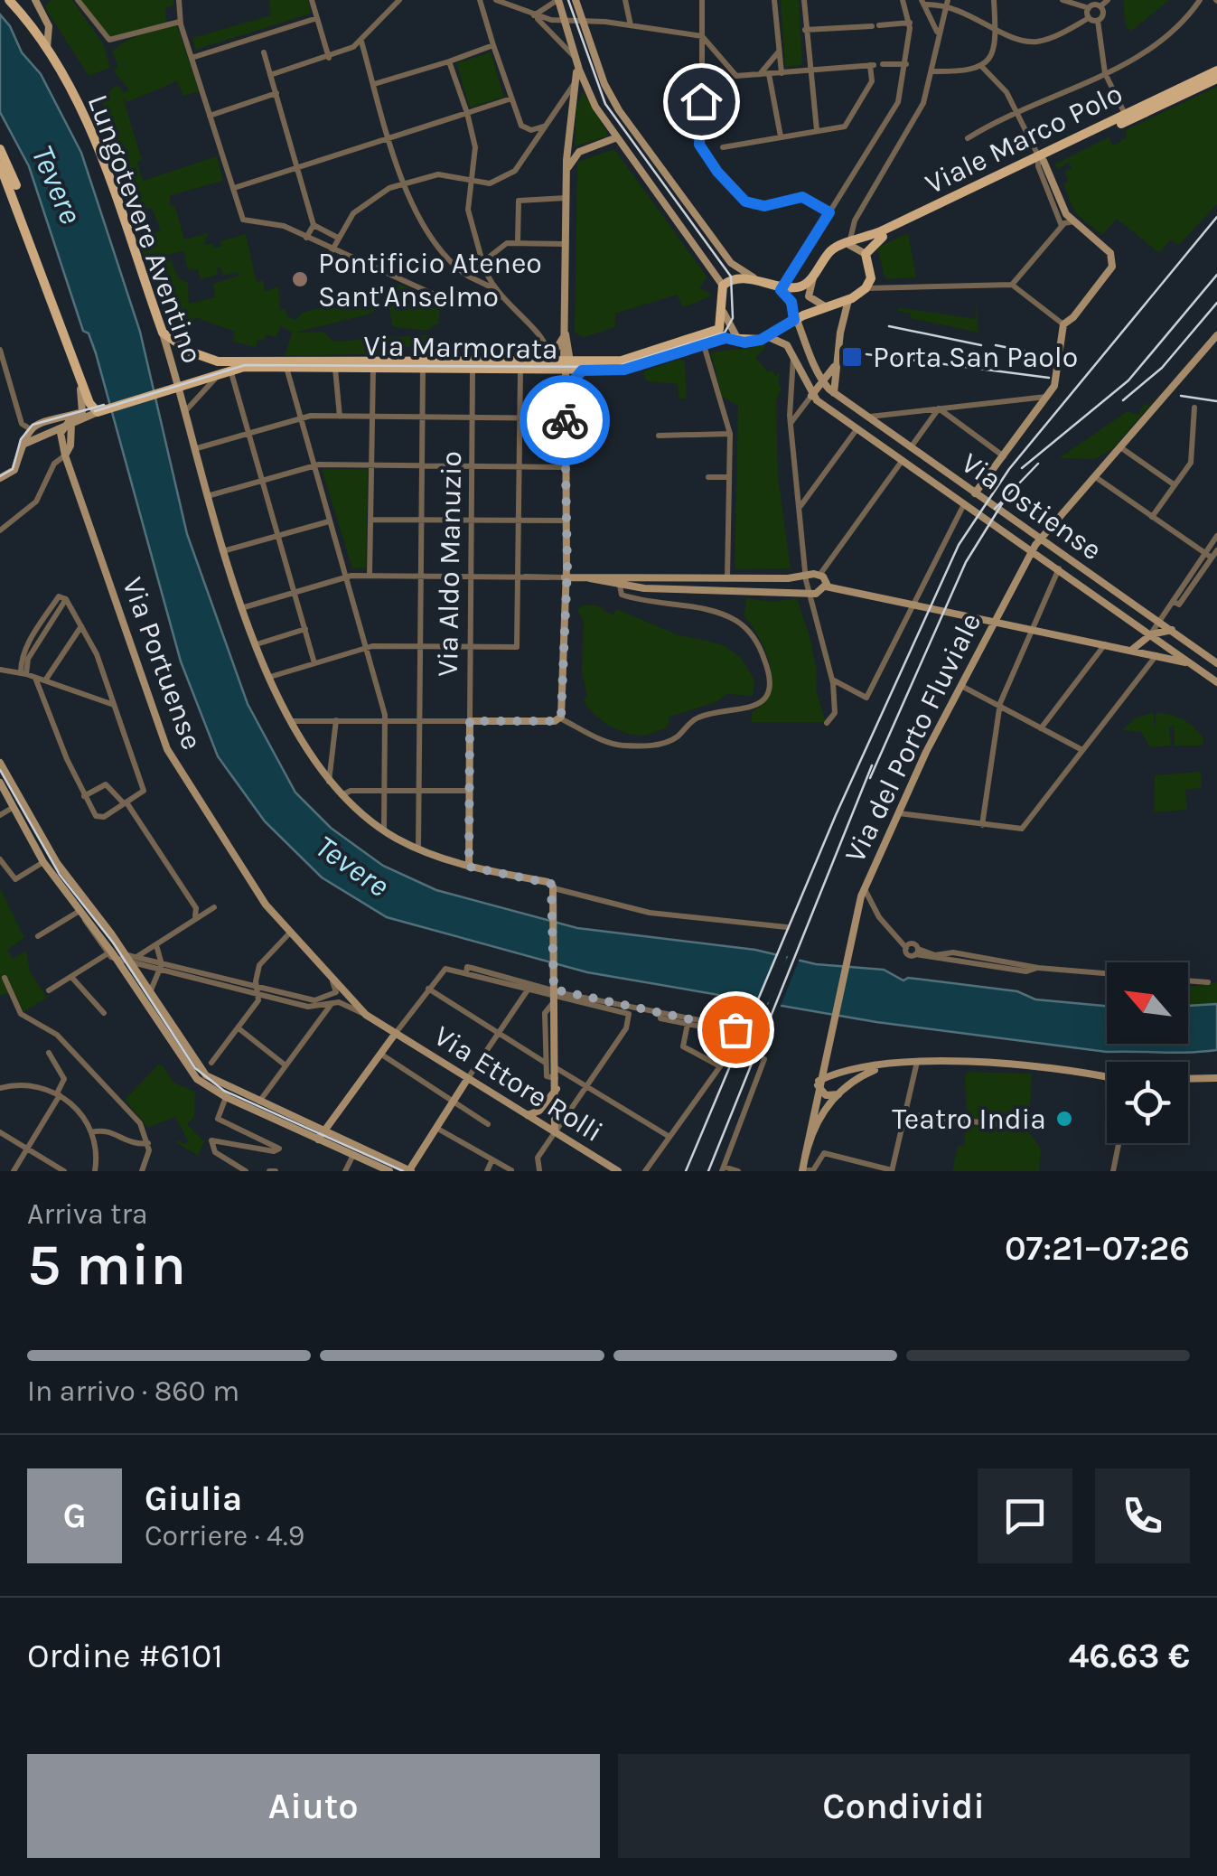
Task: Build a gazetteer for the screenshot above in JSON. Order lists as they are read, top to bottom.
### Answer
{
  "streets": {
    "main road": [
      "Viale Marco Polo",
      "Lungotevere Aventino",
      "Via Marmorata",
      "Via Ostiense",
      "Via Aldo Manuzio",
      "Via Portuense",
      "Via del Porto Fluviale",
      "Via Ettore Rolli"
    ]
  },
  "crossings": [
    ["Lungotevere Aventino", "Via Aldo Manuzio"],
    ["Via Marmorata", "Via Ostiense"],
    ["Via Marmorata", "Via Aldo Manuzio"],
    ["Via Ostiense", "Via del Porto Fluviale"],
    ["Via Portuense", "Via Ettore Rolli"]
  ],
  "water": ["Tevere"],
  "places": {
    "other": ["Pontificio Ateneo Sant'Anselmo", "Teatro India"],
    "transit": ["Porta San Paolo"]
  },
  "north": "top left",
  "page": {
    "heading": ["5 min", "Arriva tra", "07:21–07:26"],
    "panel": [
      "Giulia",
      "Corriere · 4.9",
      "Ordine #6101",
      "46.63 €"
    ],
    "bar": "In arrivo · 860 m",
    "round": "G",
    "buttons": ["Aiuto", "Condividi"]
  }
}
